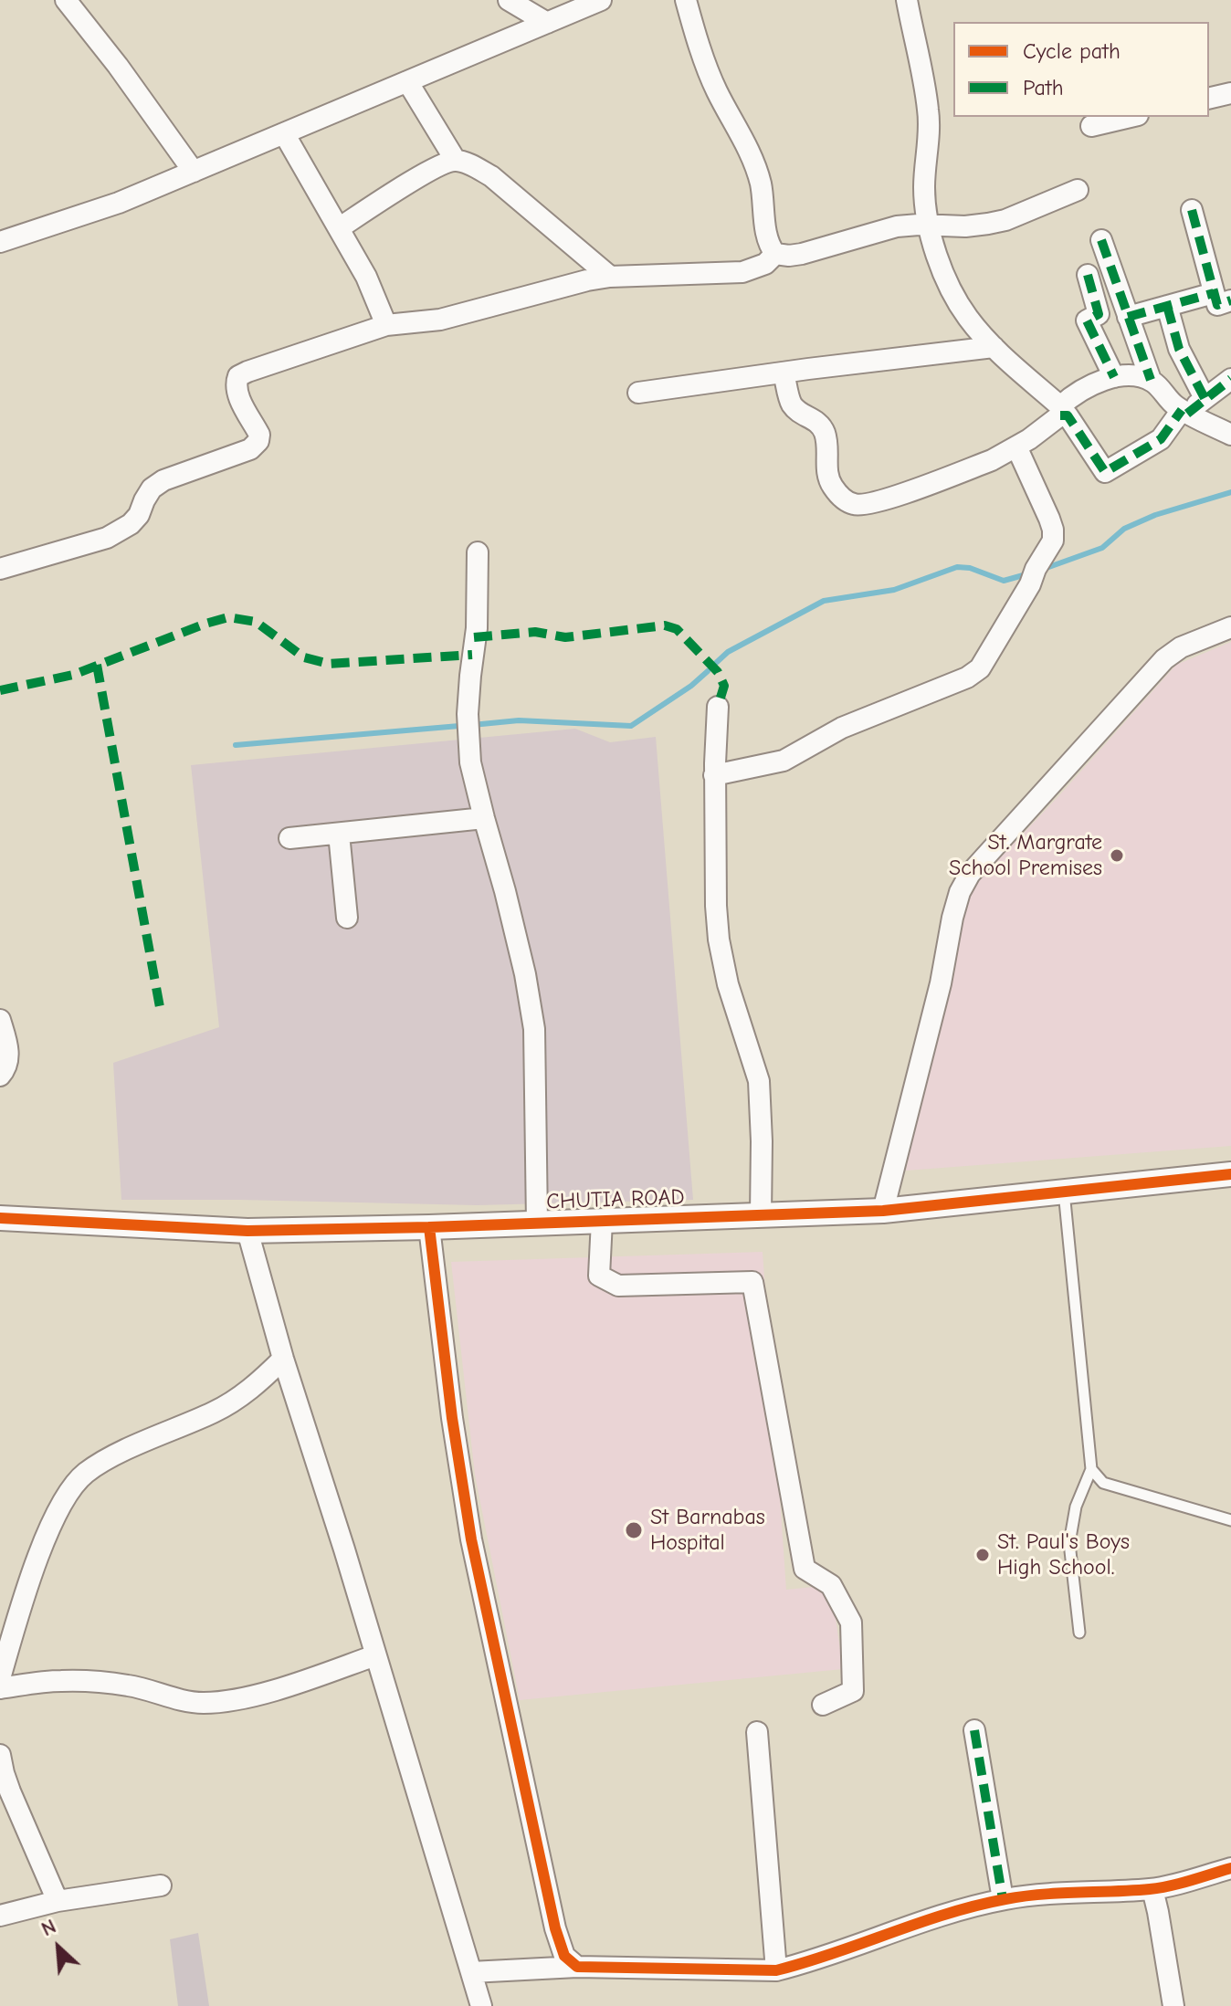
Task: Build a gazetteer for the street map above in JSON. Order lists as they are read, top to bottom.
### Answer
{
  "streets": {
    "street": ["CHUTIA ROAD"]
  },
  "places": ["St. Margrate School Premises", "St Barnabas Hospital", "St. Paul's Boys High School."],
  "legend": ["Cycle path", "Path"],
  "north": "top left"
}
